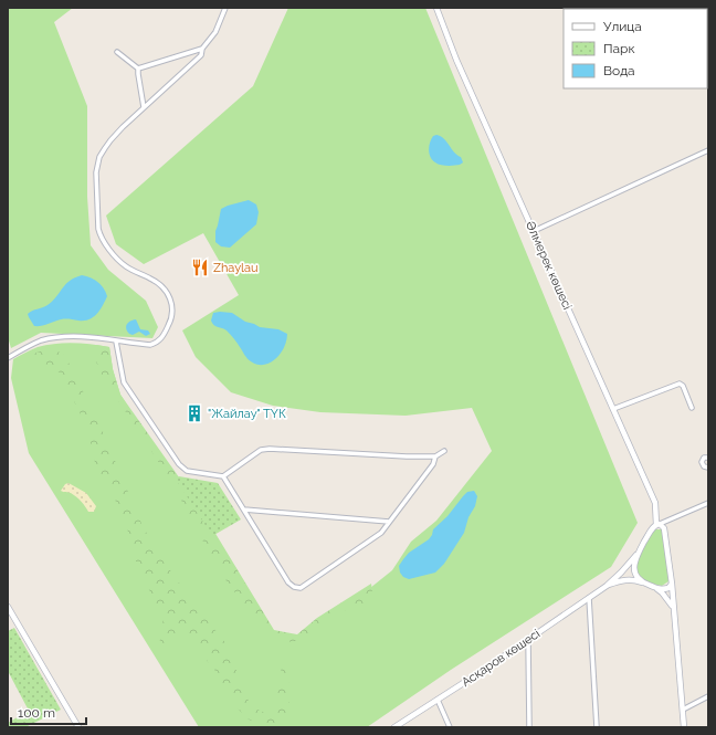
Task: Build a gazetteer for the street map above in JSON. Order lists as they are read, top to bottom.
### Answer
{
  "streets": {
    "street": ["Әлмерек көшесі", "Асқаров көшесі"]
  },
  "places": {
    "restaurant": ["Zhaylau"],
    "building": ["\"Жайлау\" ТҮК"]
  },
  "legend": ["Улица", "Парк", "Вода"],
  "scale_bar": "100 m"
}
